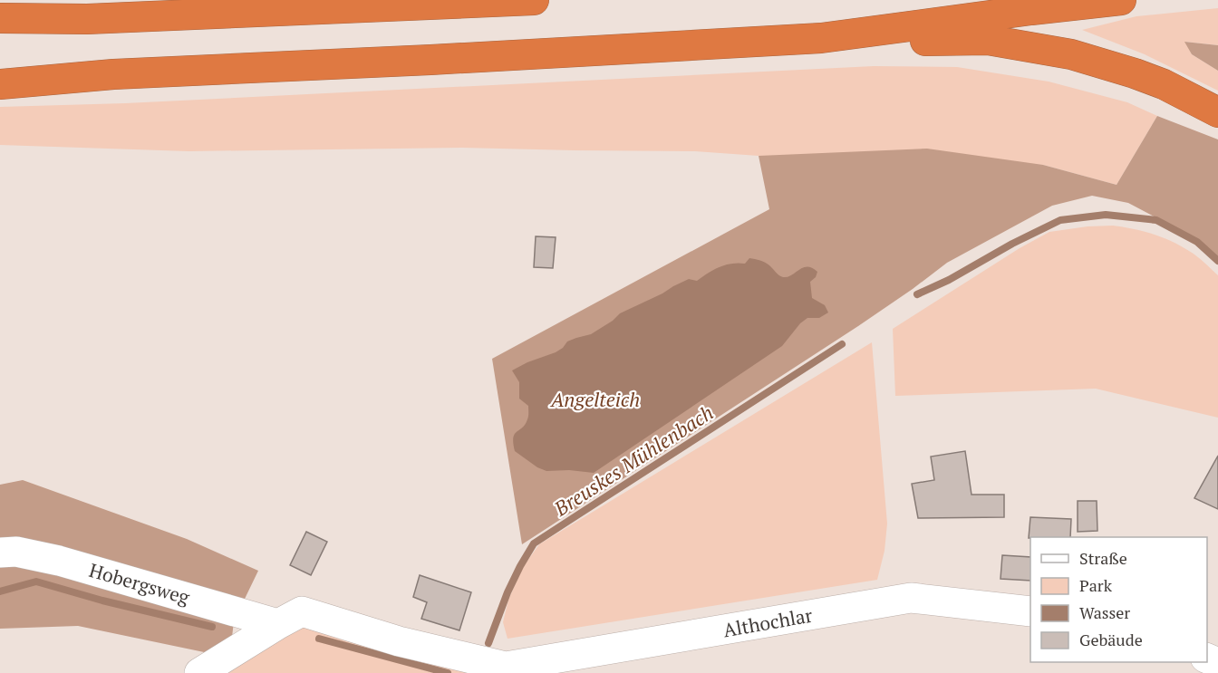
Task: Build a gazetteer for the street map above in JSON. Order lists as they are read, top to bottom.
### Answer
{
  "streets": {
    "street": ["Hobergsweg", "Althochlar"]
  },
  "water": ["Angelteich", "Breuskes Mühlenbach"],
  "legend": [
    "Straße",
    "Park",
    "Wasser",
    "Gebäude"
  ]
}
